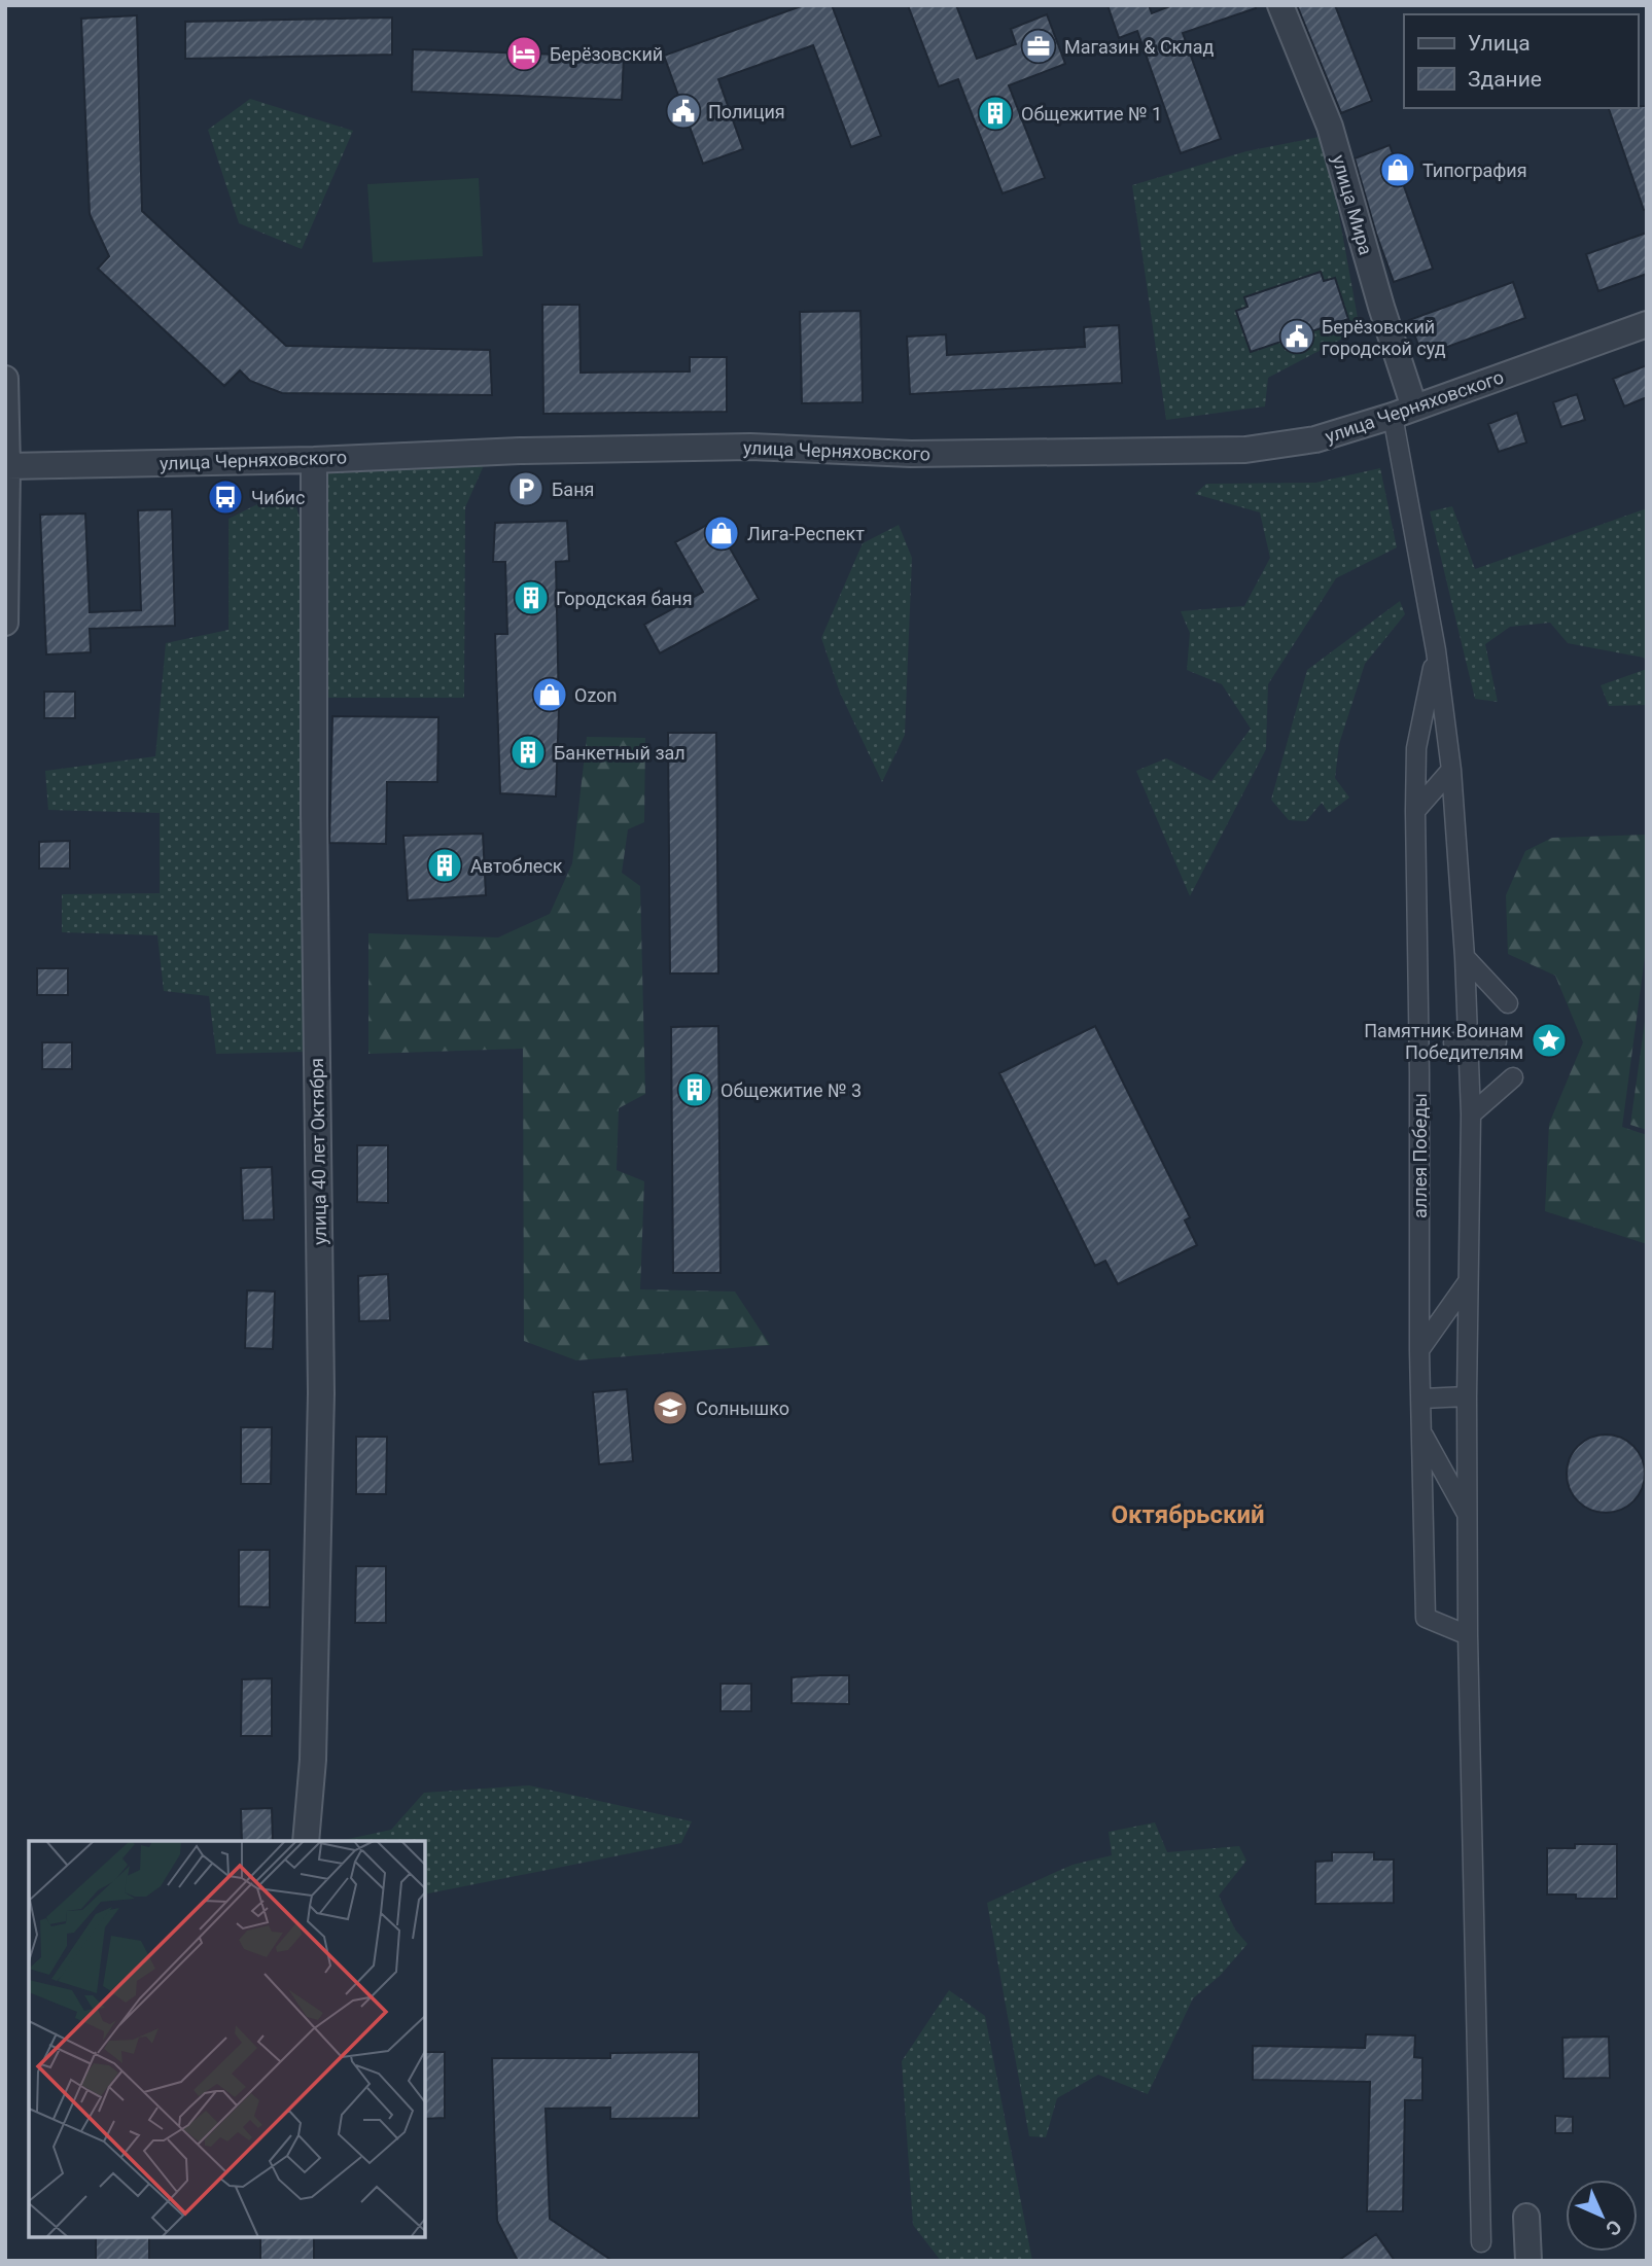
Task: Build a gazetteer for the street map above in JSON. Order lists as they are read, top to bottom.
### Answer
{
  "streets": {
    "street": [
      "улица Мира",
      "улица Черняховского",
      "улица 40 лет Октября",
      "аллея Победы"
    ]
  },
  "crossings": [
    ["улица Мира", "улица Черняховского"],
    ["улица Черняховского", "улица 40 лет Октября"]
  ],
  "districts": ["Октябрьский"],
  "places": {
    "office": ["Магазин & Склад"],
    "hotel": ["Берёзовский"],
    "public building": ["Полиция", "Берёзовский городской суд"],
    "building": [
      "Общежитие № 1",
      "Городская баня",
      "Банкетный зал",
      "Автоблеск",
      "Общежитие № 3"
    ],
    "shop": ["Типография", "Лига-Респект", "Ozon"],
    "parking": ["Баня"],
    "bus stop": ["Чибис"],
    "place": ["Памятник Воинам Победителям"],
    "school or university": ["Солнышко"]
  },
  "legend": ["Улица", "Здание"],
  "north": "bottom right"
}
